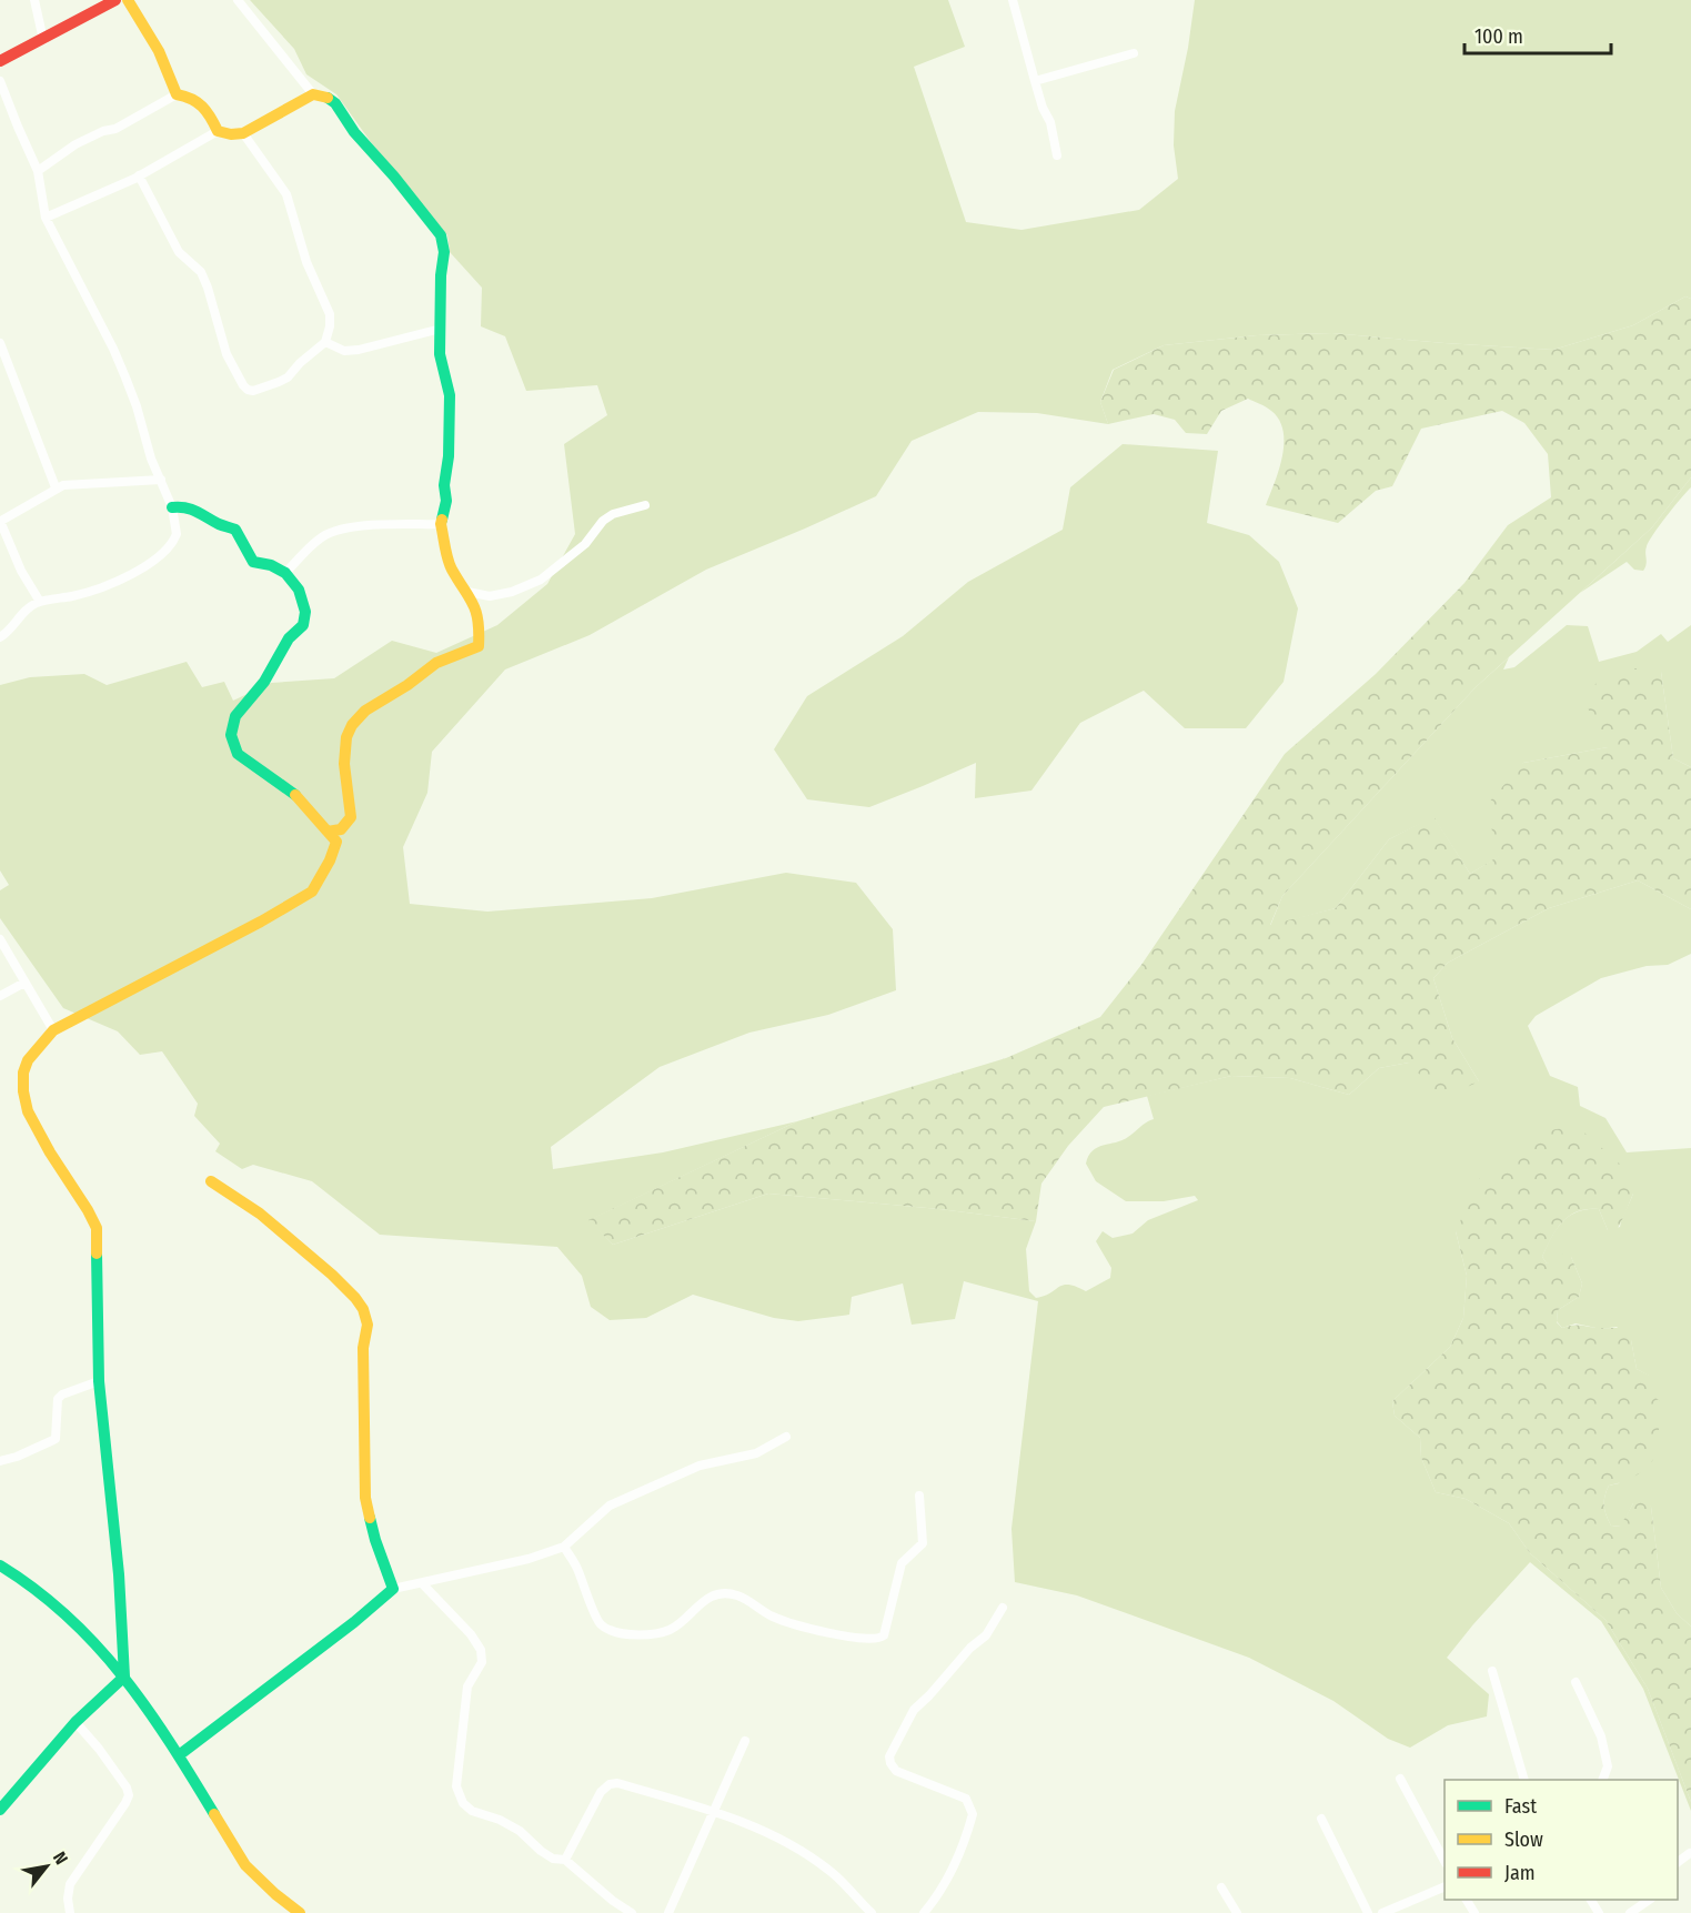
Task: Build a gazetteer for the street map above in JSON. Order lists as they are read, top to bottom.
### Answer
{
  "legend": ["Fast", "Slow", "Jam"],
  "scale_bar": "100 m",
  "north": "top right"
}
